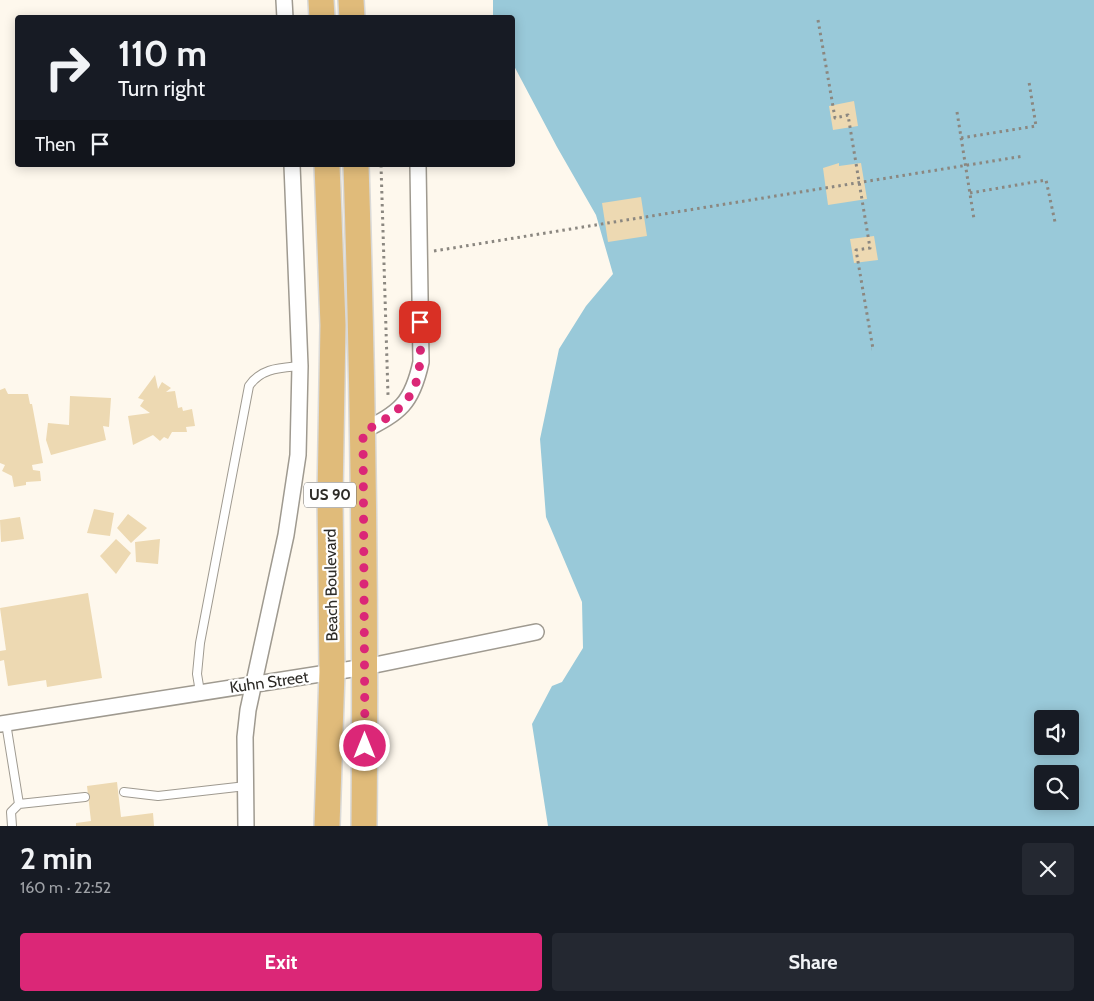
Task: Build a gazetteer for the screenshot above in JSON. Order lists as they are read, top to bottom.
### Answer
{
  "streets": {
    "main road": ["US 90", "Beach Boulevard"],
    "street": ["Kuhn Street"]
  },
  "crossings": [
    ["Beach Boulevard", "Kuhn Street"]
  ],
  "page": {
    "turn": ["110 m", "Turn right"],
    "then": "Then",
    "heading": ["2 min", "160 m · 22:52"],
    "buttons": ["Exit", "Share"]
  }
}
